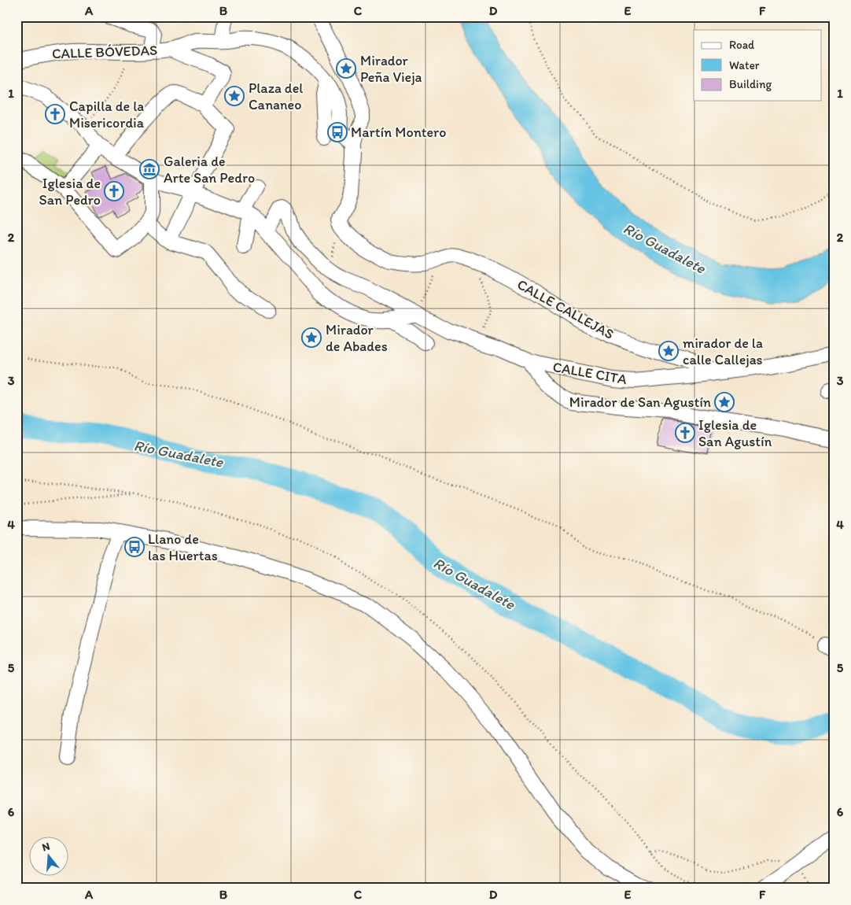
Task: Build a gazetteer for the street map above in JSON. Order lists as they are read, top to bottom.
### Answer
{
  "streets": {
    "street": ["CALLE BÓVEDAS", "CALLE CALLEJAS", "CALLE CITA"]
  },
  "crossings": [
    ["CALLE CALLEJAS", "CALLE CITA"]
  ],
  "water": ["Río Guadalete"],
  "places": {
    "place": [
      "Mirador Peña Vieja",
      "Plaza del Cananeo",
      "Mirador de Abades",
      "mirador de la calle Callejas",
      "Mirador de San Agustín"
    ],
    "church": ["Capilla de la Misericordia", "Iglesia de San Pedro", "Iglesia de San Agustín"],
    "bus stop": ["Martín Montero", "Llano de las Huertas"],
    "museum": ["Galeria de Arte San Pedro"]
  },
  "legend": ["Road", "Water", "Building"],
  "north": "top",
  "grid": {
    "columns": [
      "A",
      "B",
      "C",
      "D",
      "E",
      "F"
    ],
    "rows": [
      "1",
      "2",
      "3",
      "4",
      "5",
      "6"
    ]
  }
}
